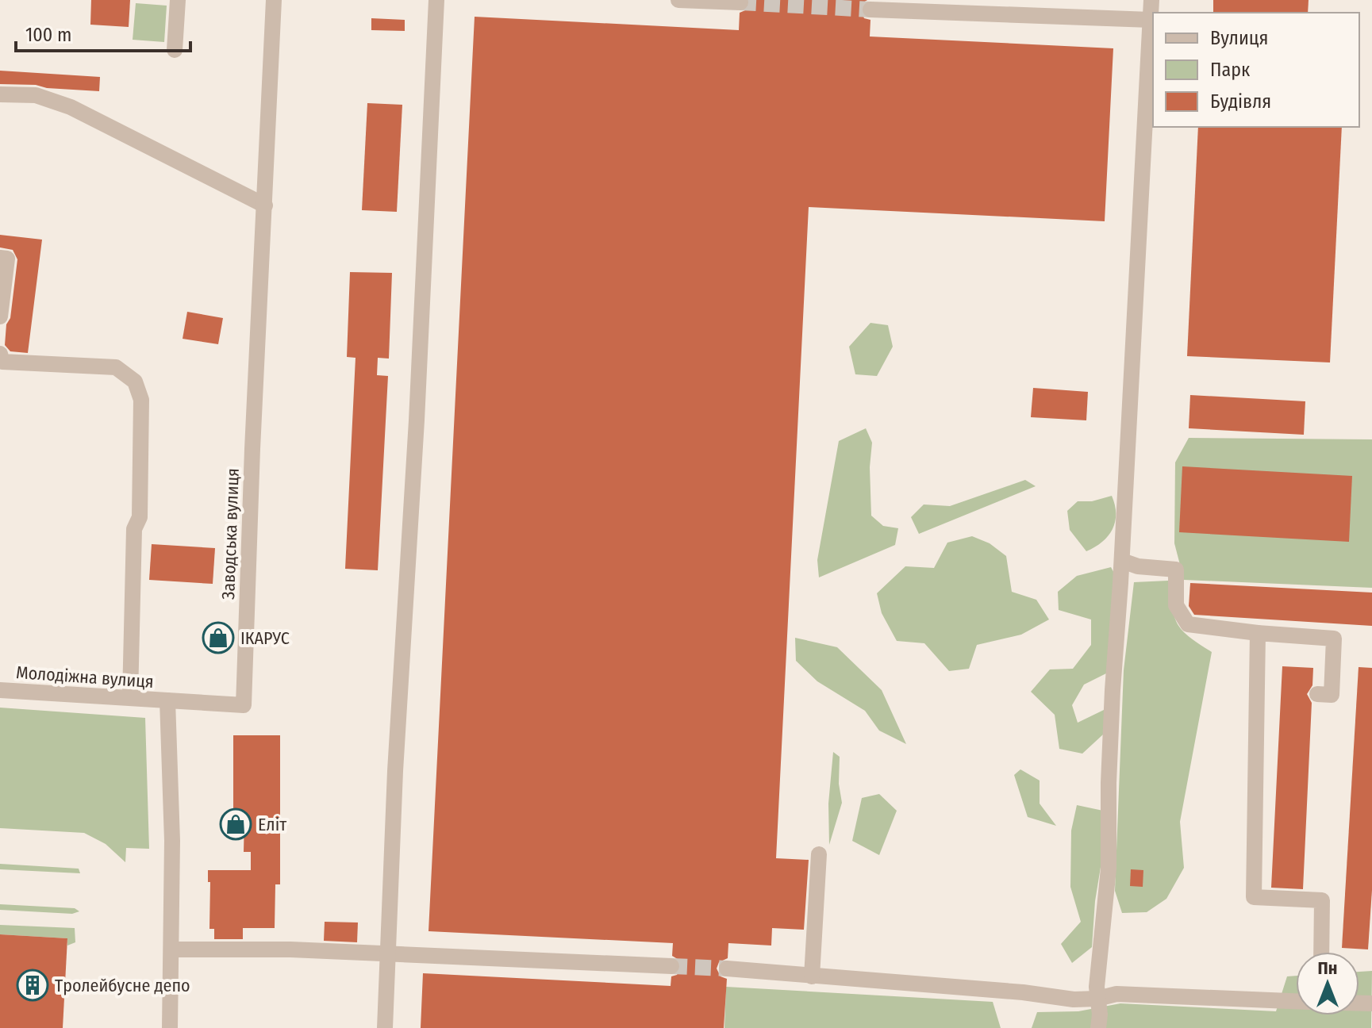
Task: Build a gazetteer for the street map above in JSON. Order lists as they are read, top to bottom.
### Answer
{
  "streets": {
    "street": ["Заводська вулиця", "Молодіжна вулиця"]
  },
  "crossings": [
    ["Заводська вулиця", "Молодіжна вулиця"]
  ],
  "places": {
    "shop": ["ІКАРУС", "Еліт"],
    "building": ["Тролейбусне депо"]
  },
  "legend": ["Вулиця", "Парк", "Будівля"],
  "scale_bar": "100 m",
  "north": "top"
}
